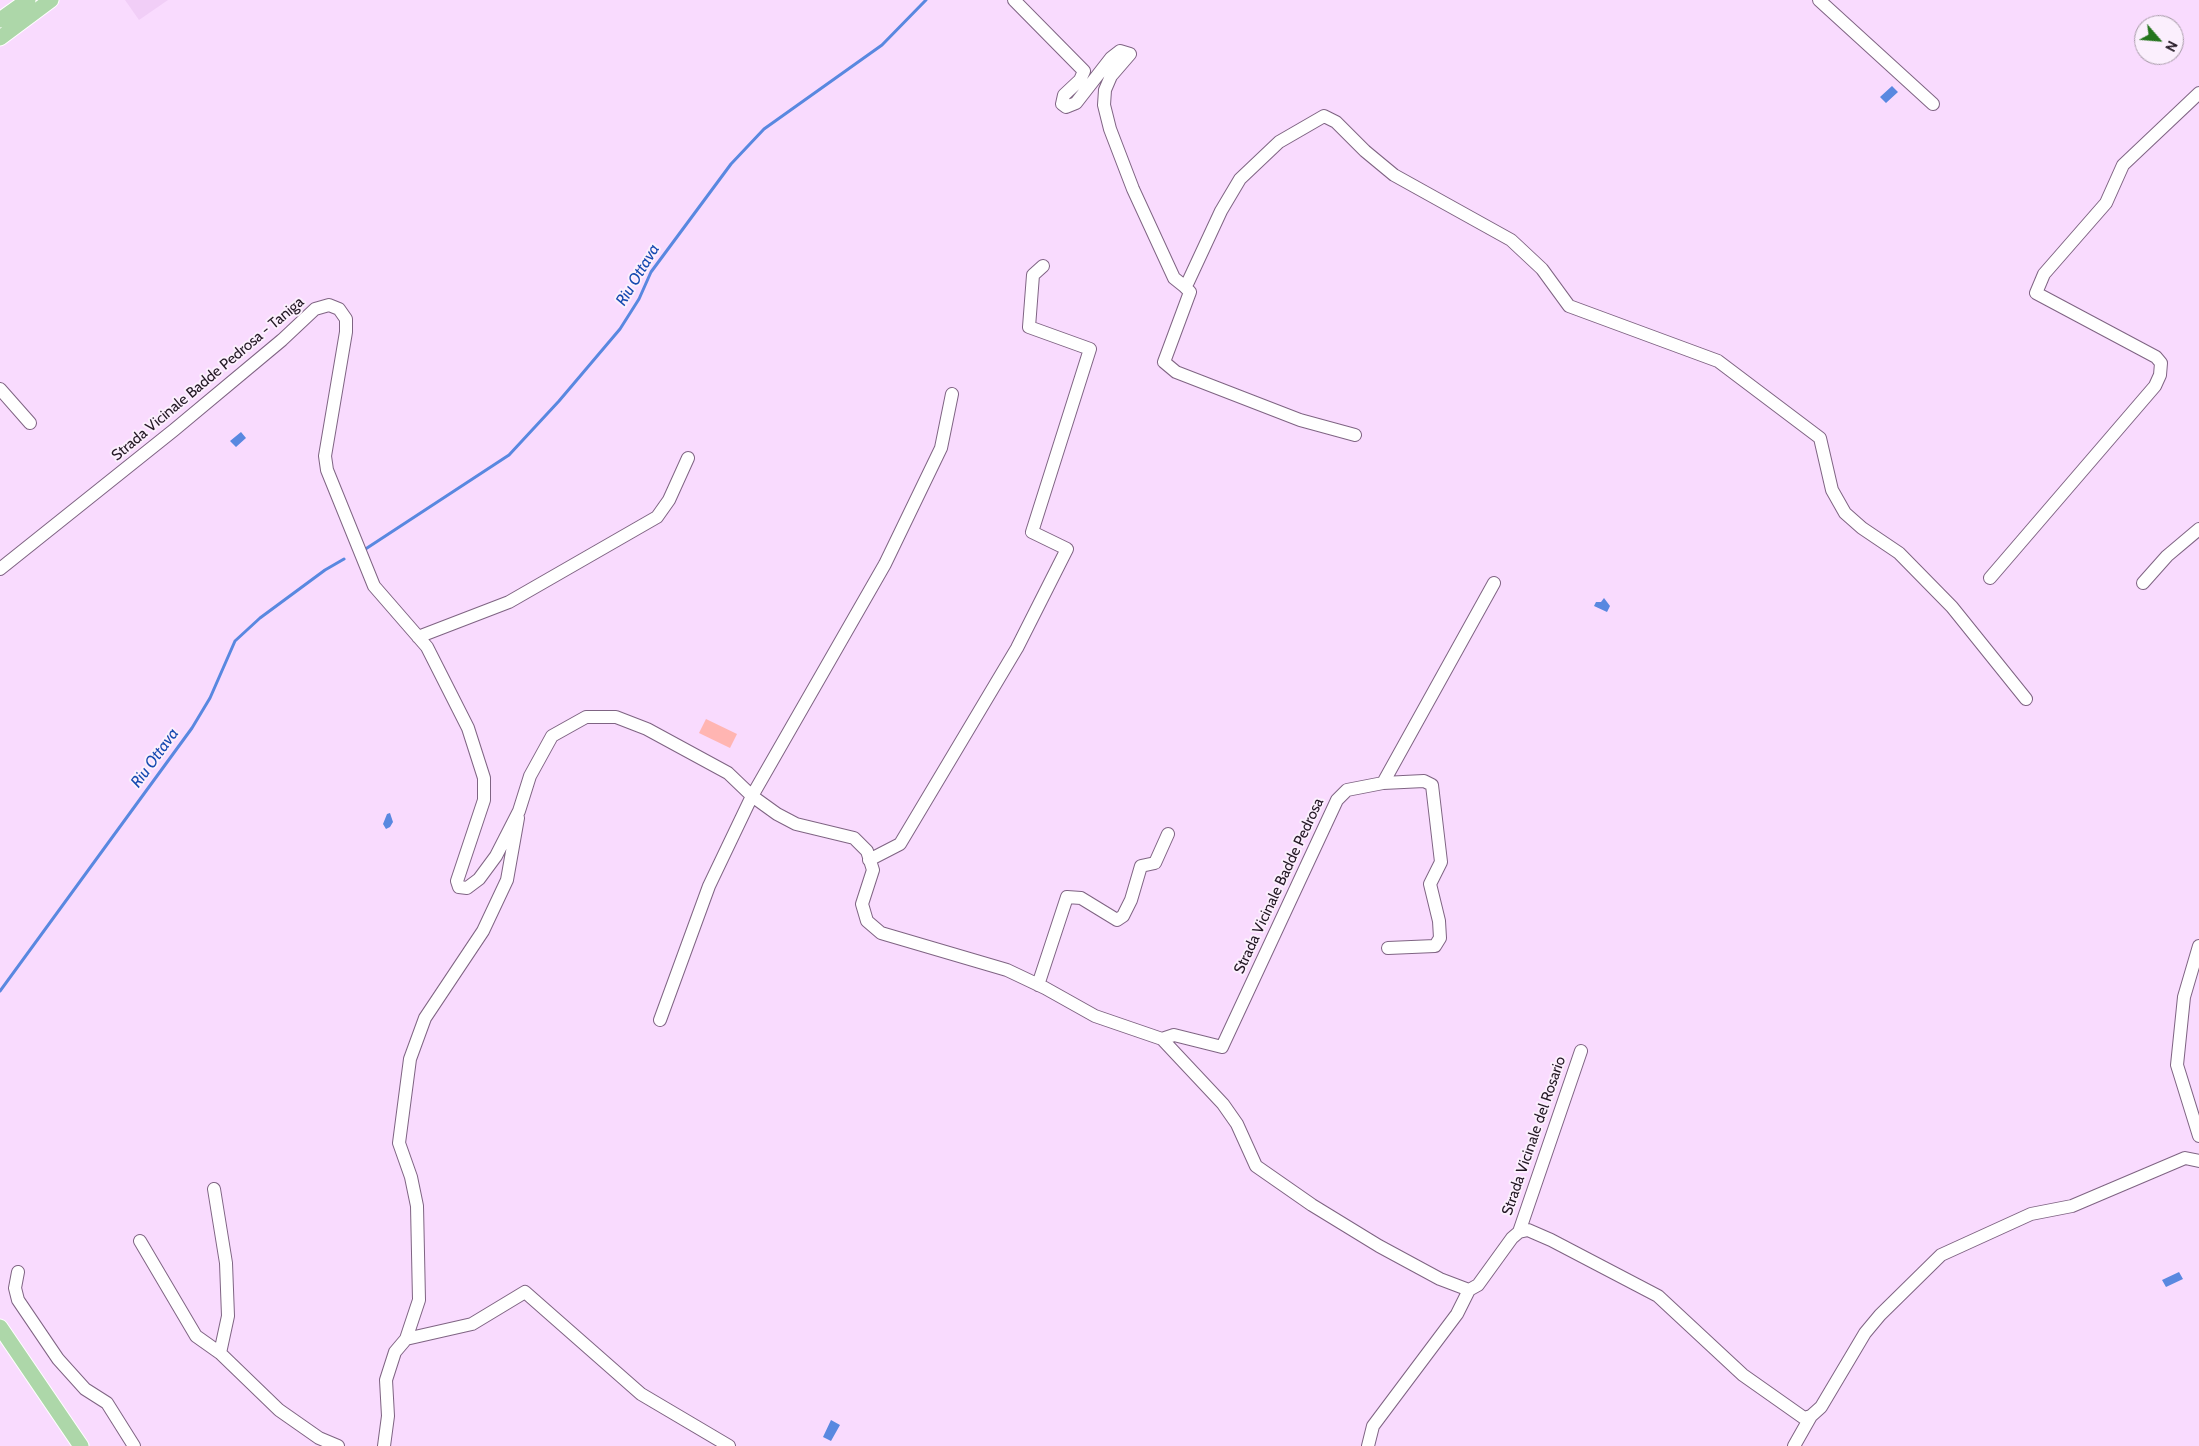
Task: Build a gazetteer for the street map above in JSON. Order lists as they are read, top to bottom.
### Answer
{
  "streets": {
    "street": ["Strada Vicinale Badde Pedrosa - Taniga", "Strada Vicinale Badde Pedrosa", "Strada Vicinale del Rosario"]
  },
  "water": ["Riu Ottava"],
  "north": "bottom right"
}
